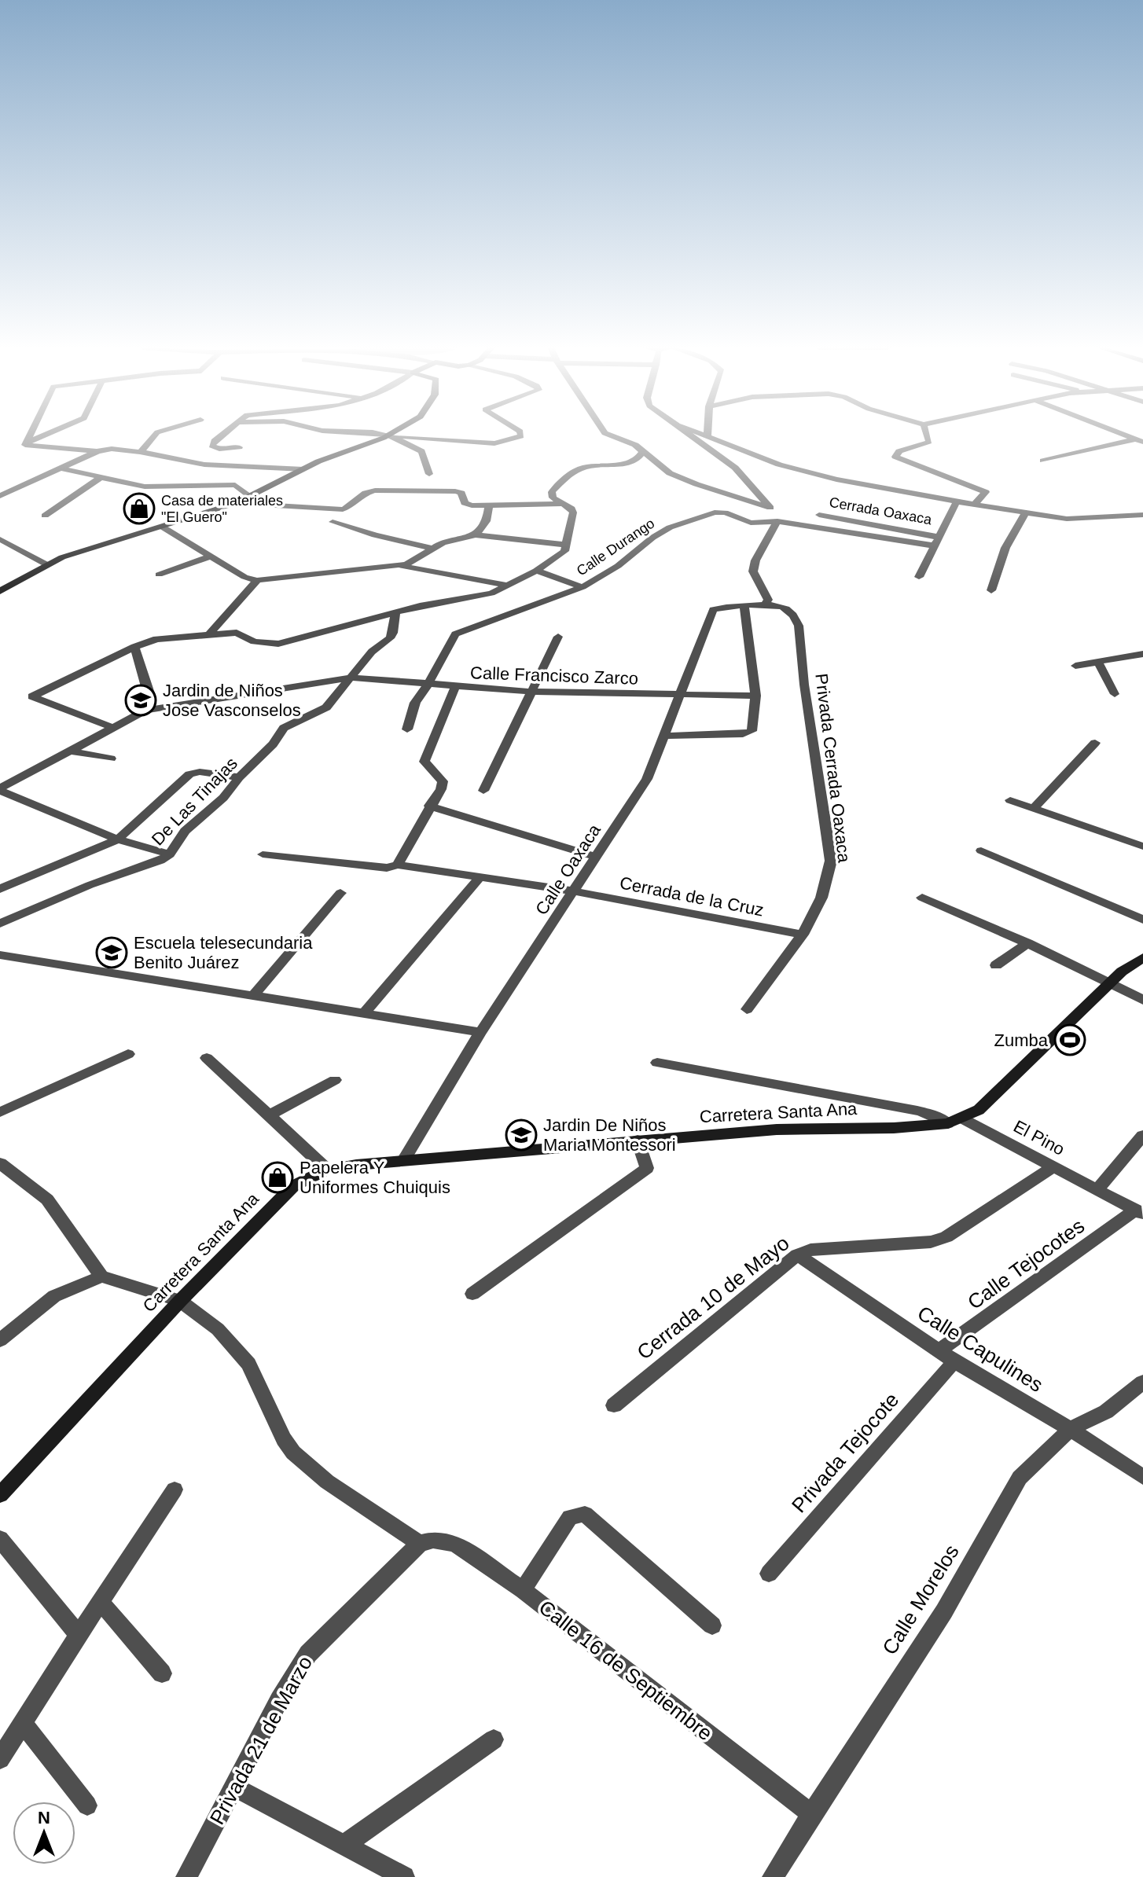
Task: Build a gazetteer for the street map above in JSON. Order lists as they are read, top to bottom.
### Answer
{
  "streets": {
    "street": [
      "Cerrada Oaxaca",
      "Calle Durango",
      "Calle Francisco Zarco",
      "Privada Cerrada Oaxaca",
      "De Las Tinajas",
      "Calle Oaxaca",
      "Cerrada de la Cruz",
      "Carretera Santa Ana",
      "El Pino",
      "Calle Tejocotes",
      "Cerrada 10 de Mayo",
      "Calle Capulines",
      "Privada Tejocote",
      "Calle Morelos",
      "Calle 16 de Septiembre",
      "Privada 21 de Marzo"
    ]
  },
  "crossings": [
    ["Calle Durango", "Calle Francisco Zarco"],
    ["Calle Francisco Zarco", "De Las Tinajas"],
    ["Calle Francisco Zarco", "Calle Oaxaca"],
    ["Privada Cerrada Oaxaca", "Calle Oaxaca"],
    ["Privada Cerrada Oaxaca", "Cerrada de la Cruz"],
    ["Calle Oaxaca", "Cerrada de la Cruz"],
    ["Calle Oaxaca", "Carretera Santa Ana"],
    ["Carretera Santa Ana", "El Pino"],
    ["Carretera Santa Ana", "Calle 16 de Septiembre"],
    ["El Pino", "Calle Tejocotes"],
    ["El Pino", "Cerrada 10 de Mayo"],
    ["Calle Tejocotes", "Calle Capulines"],
    ["Cerrada 10 de Mayo", "Calle Capulines"],
    ["Calle Capulines", "Privada Tejocote"],
    ["Calle Capulines", "Calle Morelos"],
    ["Calle Morelos", "Calle 16 de Septiembre"],
    ["Calle 16 de Septiembre", "Privada 21 de Marzo"]
  ],
  "places": {
    "shop": ["Casa de materiales \"El Guero\"", "Papelera Y Uniformes Chuiquis"],
    "school or university": ["Jardin de Niños Jose Vasconselos", "Escuela telesecundaria Benito Juárez", "Jardin De Niños Maria Montessori"],
    "sports": ["Zumba"]
  },
  "north": "top"
}
